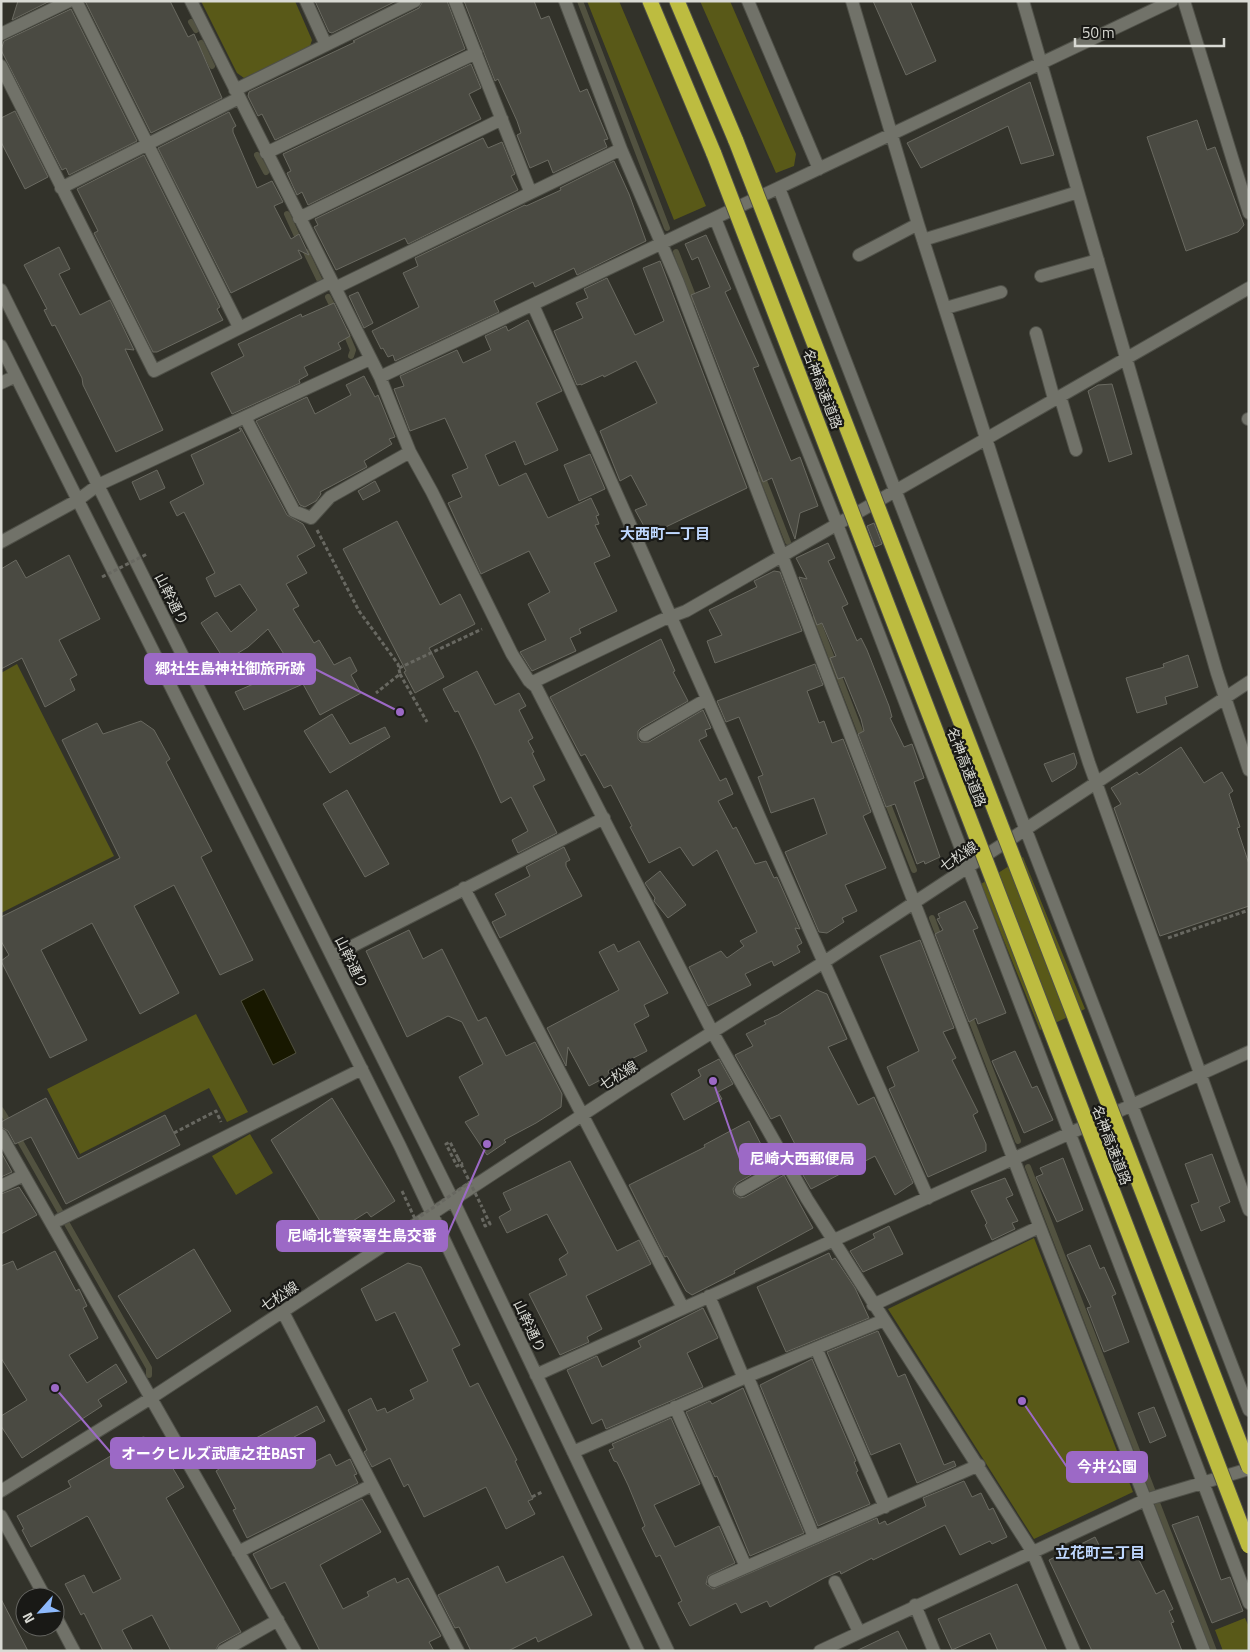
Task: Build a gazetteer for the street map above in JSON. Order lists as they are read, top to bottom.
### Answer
{
  "streets": {
    "highway": ["名神高速道路"],
    "street": ["山幹通り", "七松線"]
  },
  "crossings": [
    ["山幹通り", "七松線"]
  ],
  "districts": ["大西町一丁目", "立花町三丁目"],
  "places": [
    "郷社生島神社御旅所跡",
    "尼崎大西郵便局",
    "尼崎北警察署生島交番",
    "オークヒルズ武庫之荘BAST",
    "今井公園"
  ],
  "scale_bar": "50 m",
  "north": "bottom left"
}
